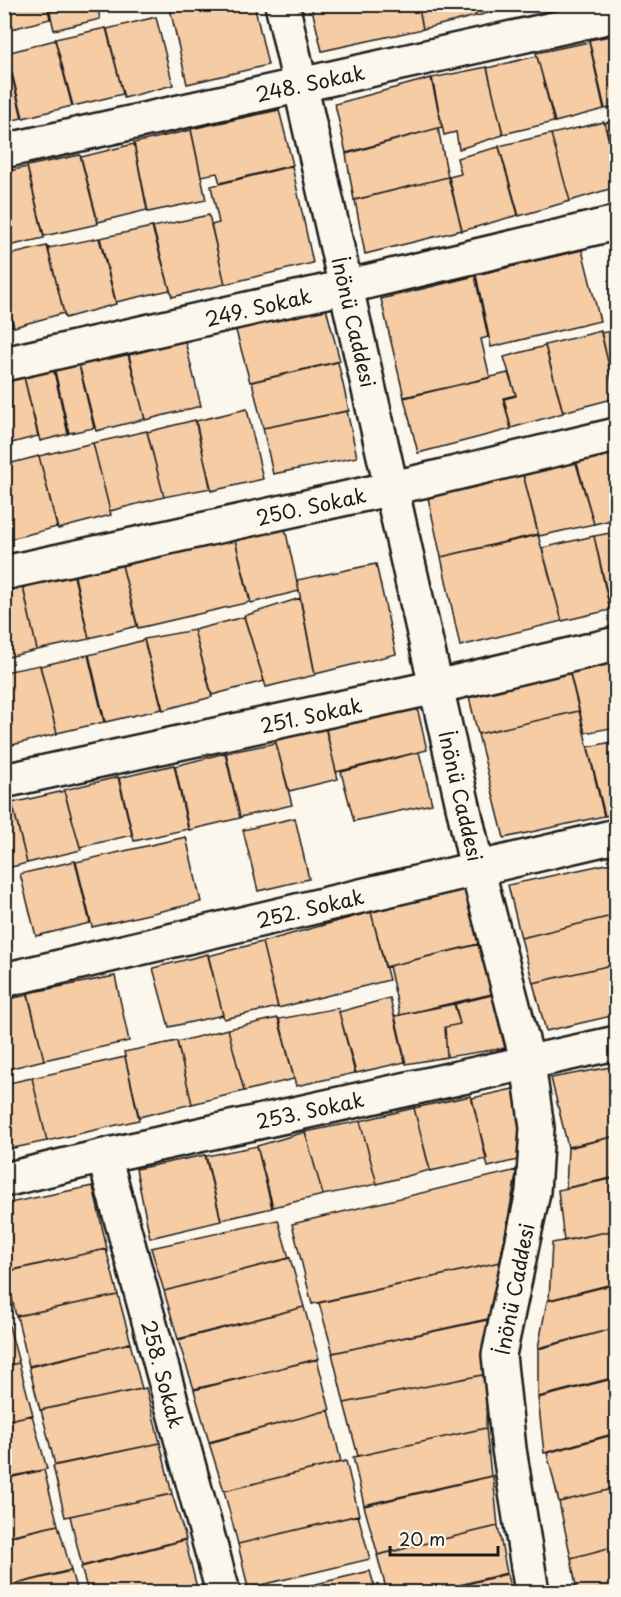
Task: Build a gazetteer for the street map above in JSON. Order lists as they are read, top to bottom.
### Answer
{
  "streets": {
    "street": [
      "248. Sokak",
      "249. Sokak",
      "İnönü Caddesi",
      "250. Sokak",
      "251. Sokak",
      "252. Sokak",
      "253. Sokak",
      "258. Sokak"
    ]
  },
  "crossings": [
    ["248. Sokak", "İnönü Caddesi"],
    ["249. Sokak", "İnönü Caddesi"],
    ["İnönü Caddesi", "250. Sokak"],
    ["İnönü Caddesi", "251. Sokak"],
    ["İnönü Caddesi", "252. Sokak"],
    ["İnönü Caddesi", "253. Sokak"],
    ["253. Sokak", "258. Sokak"]
  ],
  "scale_bar": "20 m"
}
